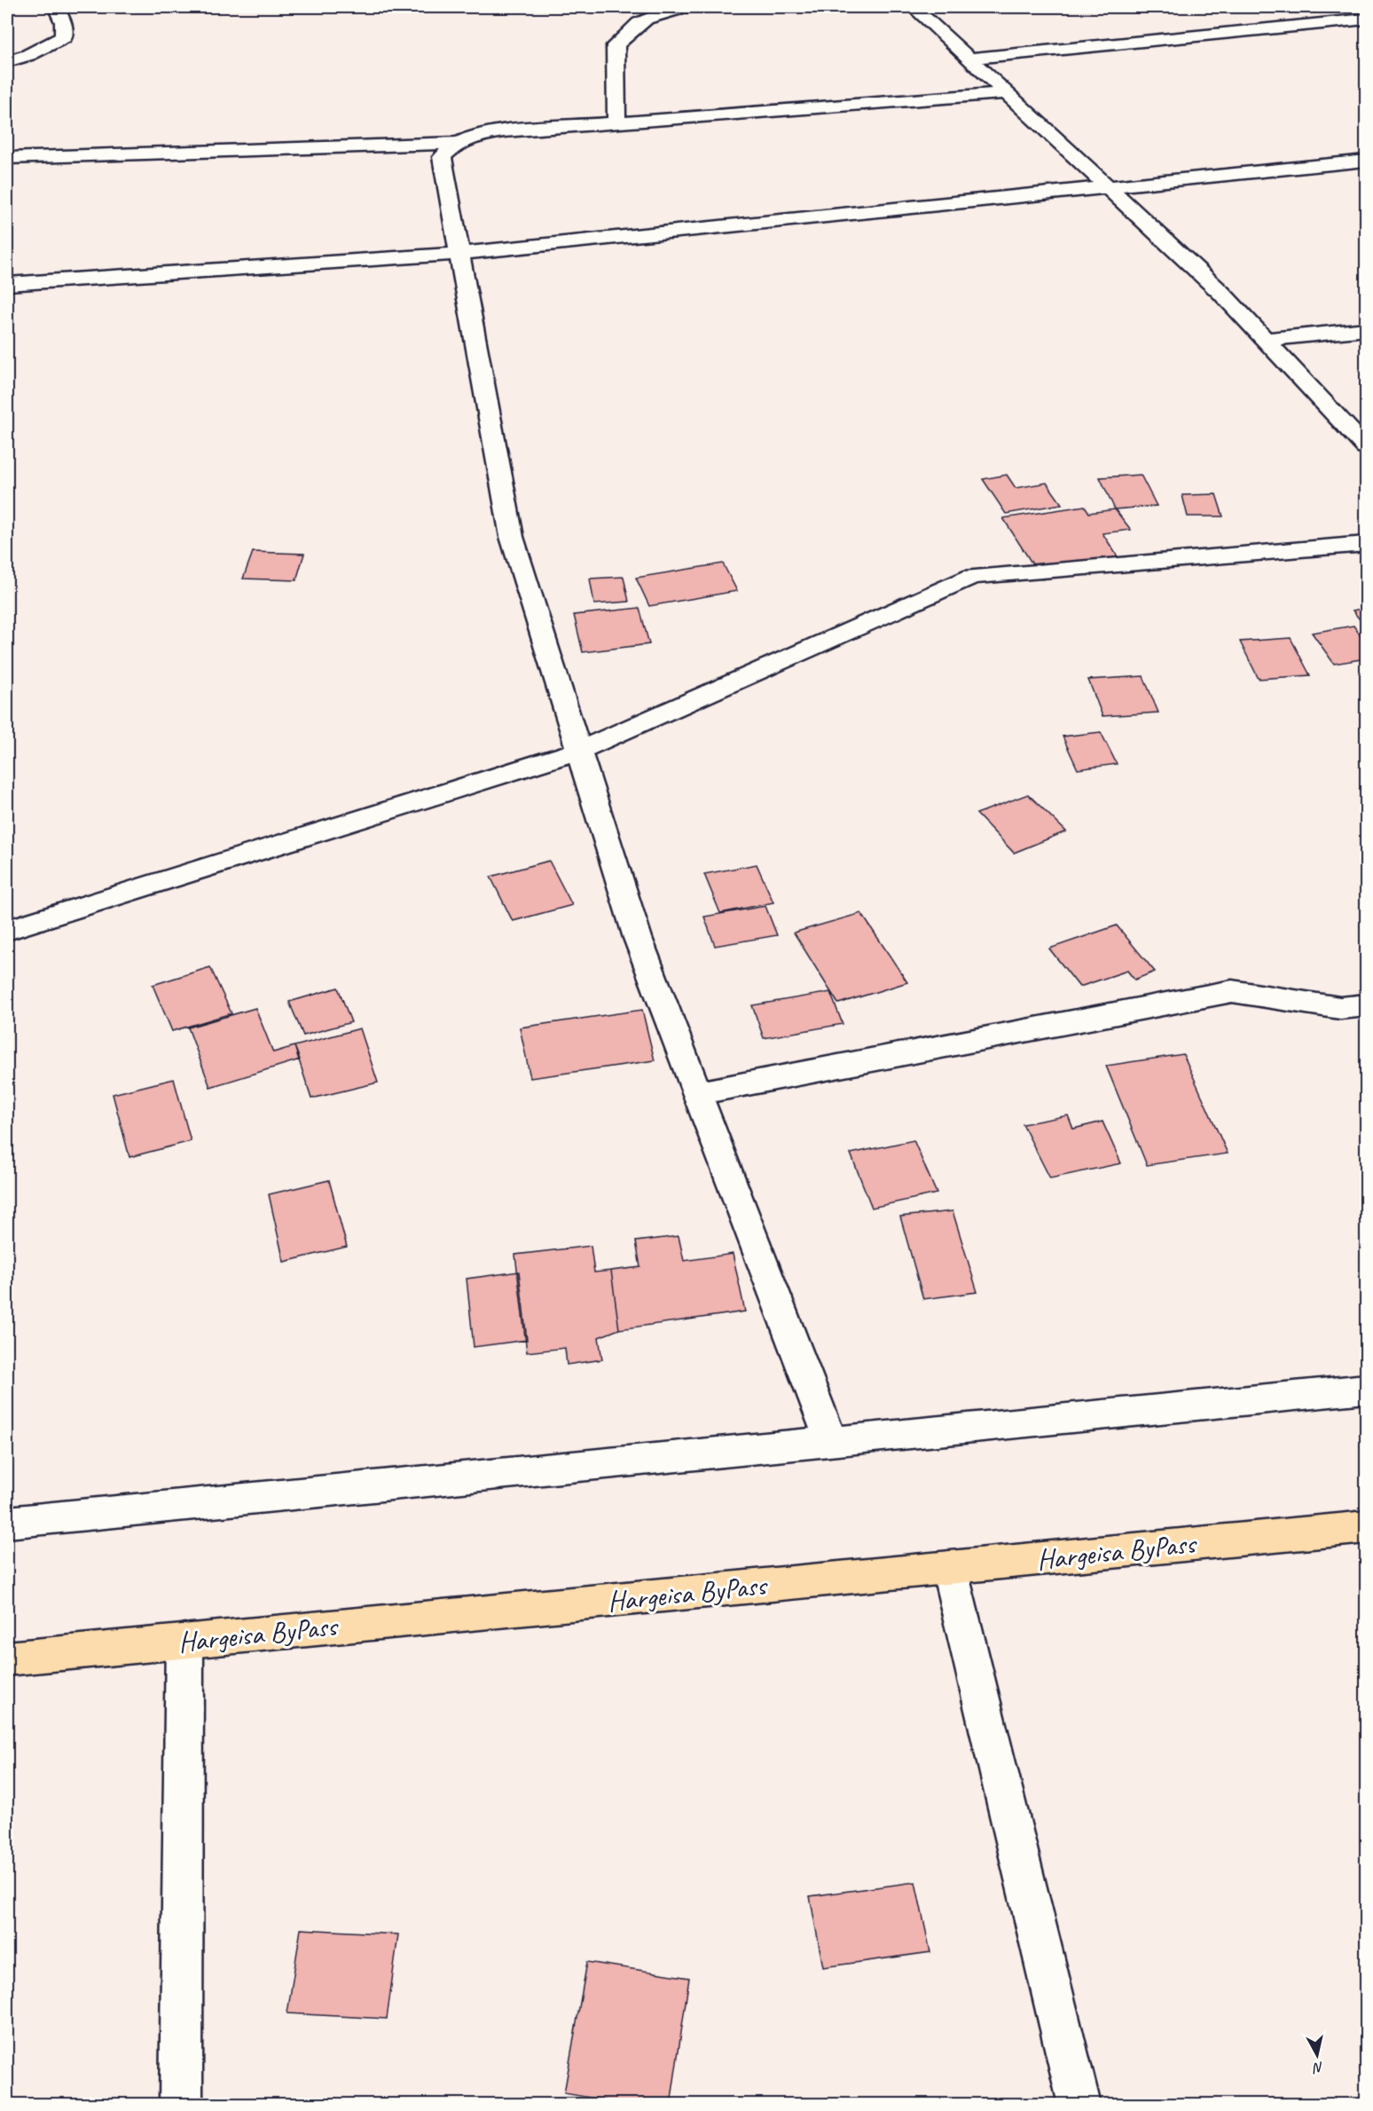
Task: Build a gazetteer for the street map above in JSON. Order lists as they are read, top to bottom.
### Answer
{
  "streets": {
    "highway": ["Hargeisa ByPass"]
  },
  "north": "bottom"
}
